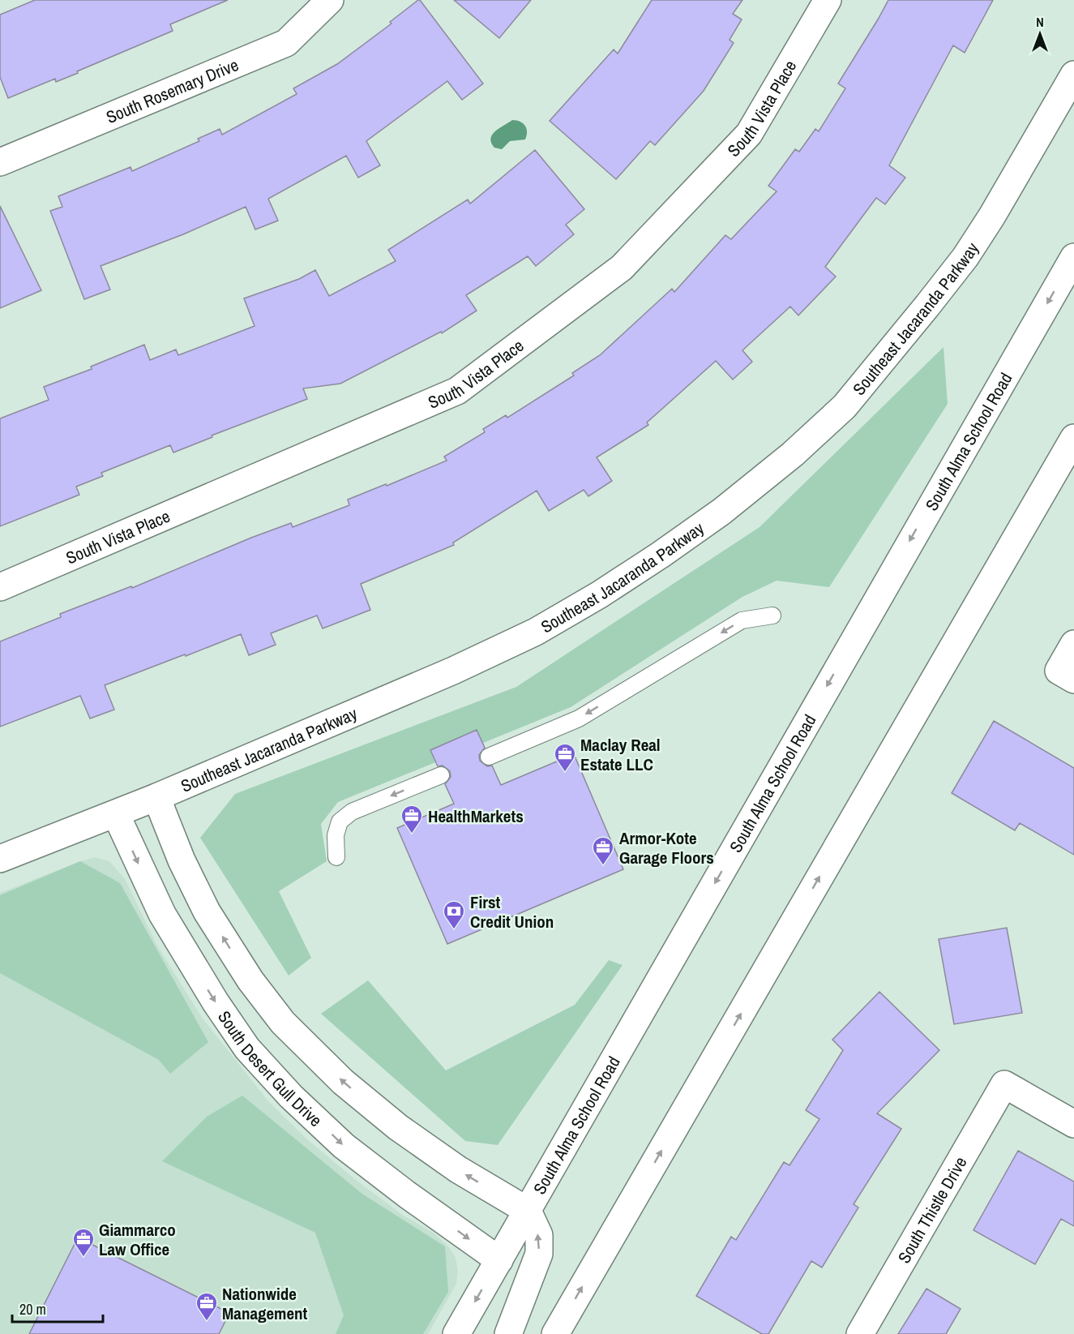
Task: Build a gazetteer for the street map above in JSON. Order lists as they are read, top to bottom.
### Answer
{
  "streets": {
    "street": [
      "South Rosemary Drive",
      "South Vista Place",
      "Southeast Jacaranda Parkway",
      "South Alma School Road",
      "South Desert Gull Drive",
      "South Thistle Drive"
    ]
  },
  "crossings": [
    ["Southeast Jacaranda Parkway", "South Desert Gull Drive"],
    ["South Alma School Road", "South Desert Gull Drive"]
  ],
  "places": {
    "office": [
      "Maclay Real Estate LLC",
      "HealthMarkets",
      "Armor-Kote Garage Floors",
      "Giammarco Law Office",
      "Nationwide Management"
    ],
    "bank": ["First Credit Union"]
  },
  "scale_bar": "20 m",
  "north": "top"
}
